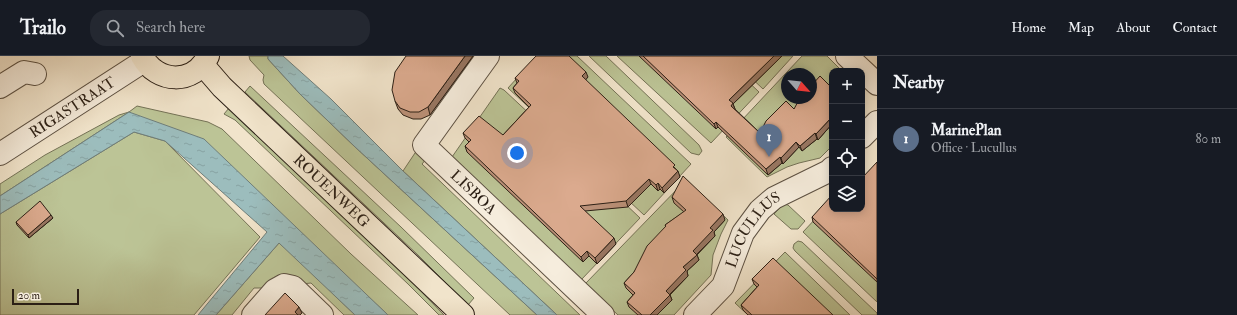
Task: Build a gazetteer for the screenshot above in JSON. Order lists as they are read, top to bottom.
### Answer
{
  "streets": {
    "main road": ["ROUENWEG"],
    "street": ["RIGASTRAAT", "LISBOA", "LUCULLUS"]
  },
  "scale_bar": "20 m",
  "north": "bottom right",
  "page": {
    "header": "Trailo",
    "search": "Search here",
    "nav": [
      "Home",
      "Map",
      "About",
      "Contact"
    ],
    "heading": "Nearby",
    "map_buttons": ["+", "−"],
    "list": [
      {
        "mark": "1",
        "name": "MarinePlan",
        "note": "Office · Lucullus",
        "value": "80 m"
      }
    ],
    "pins": "1",
    "scale": "20 m"
  }
}
